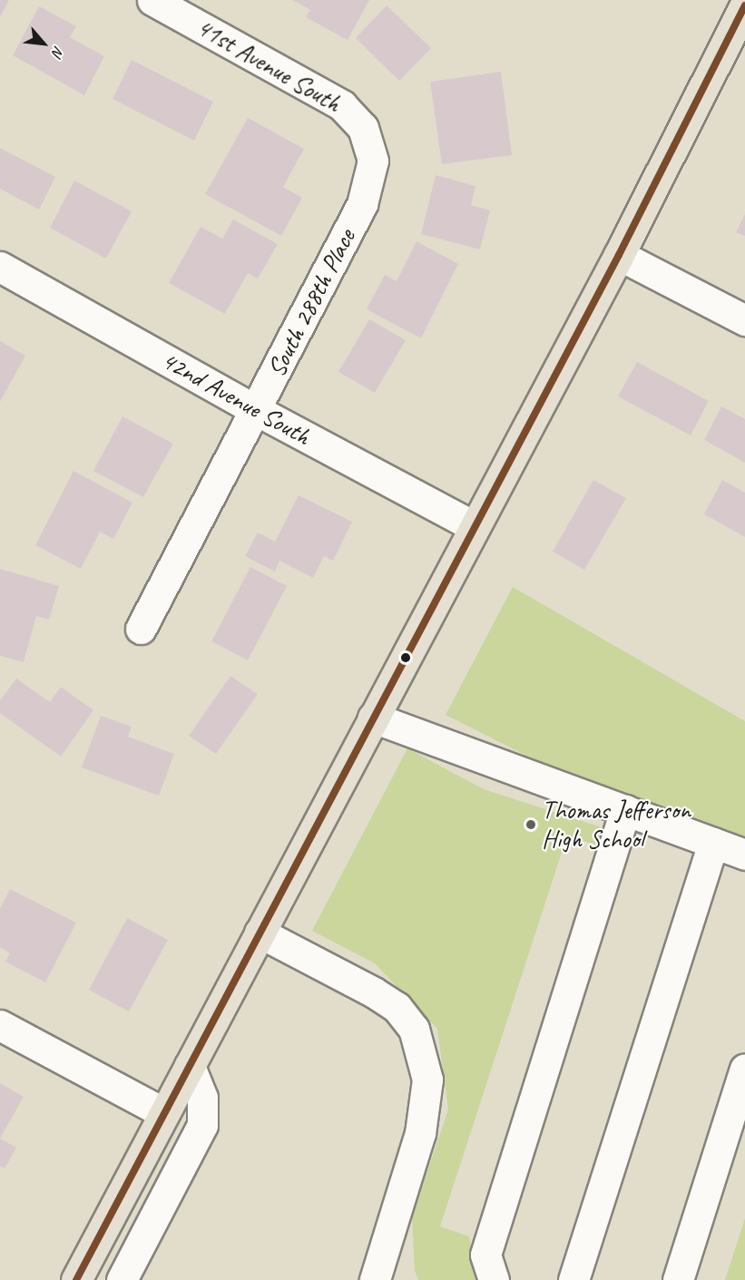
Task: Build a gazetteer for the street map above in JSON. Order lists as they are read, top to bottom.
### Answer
{
  "streets": {
    "street": ["41st Avenue South", "South 288th Place", "42nd Avenue South"]
  },
  "crossings": [
    ["41st Avenue South", "South 288th Place"],
    ["South 288th Place", "42nd Avenue South"]
  ],
  "places": ["Thomas Jefferson High School"],
  "north": "bottom right"
}
